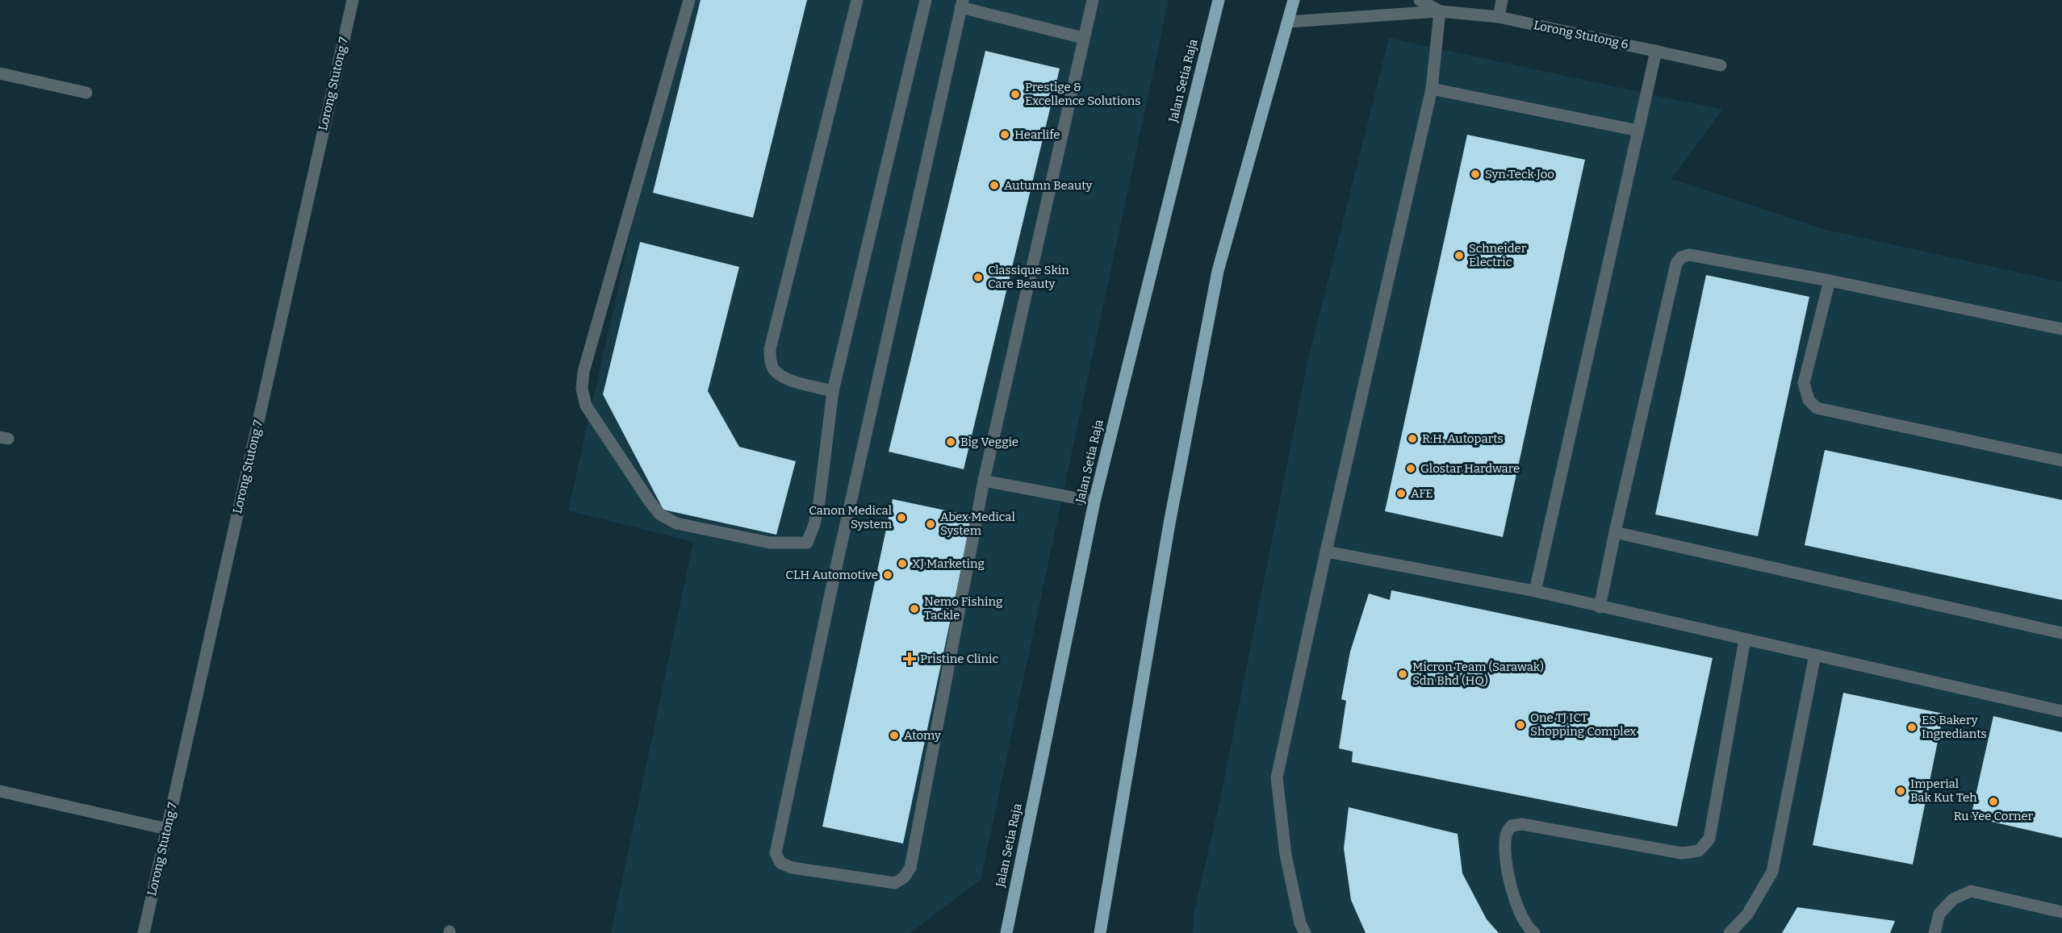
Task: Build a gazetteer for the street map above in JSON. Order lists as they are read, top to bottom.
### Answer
{
  "streets": {
    "main road": ["Jalan Setia Raja"],
    "street": ["Lorong Stutong 6", "Lorong Stutong 7"]
  },
  "places": {
    "other": [
      "Prestige & Excellence Solutions",
      "Hearlife",
      "Syn Teck Joo",
      "Autumn Beauty",
      "Schneider Electric",
      "Classique Skin Care Beauty",
      "R.H. Autoparts",
      "Big Veggie",
      "Glostar Hardware",
      "AFE",
      "Canon Medical System",
      "Abex Medical System",
      "XJ Marketing",
      "CLH Automotive",
      "Nemo Fishing Tackle",
      "Micron Team (Sarawak) Sdn Bhd (HQ)",
      "One TJ ICT Shopping Complex",
      "ES Bakery Ingrediants",
      "Atomy",
      "Imperial Bak Kut Teh",
      "Ru Yee Corner"
    ],
    "health": ["Pristine Clinic"]
  }
}
